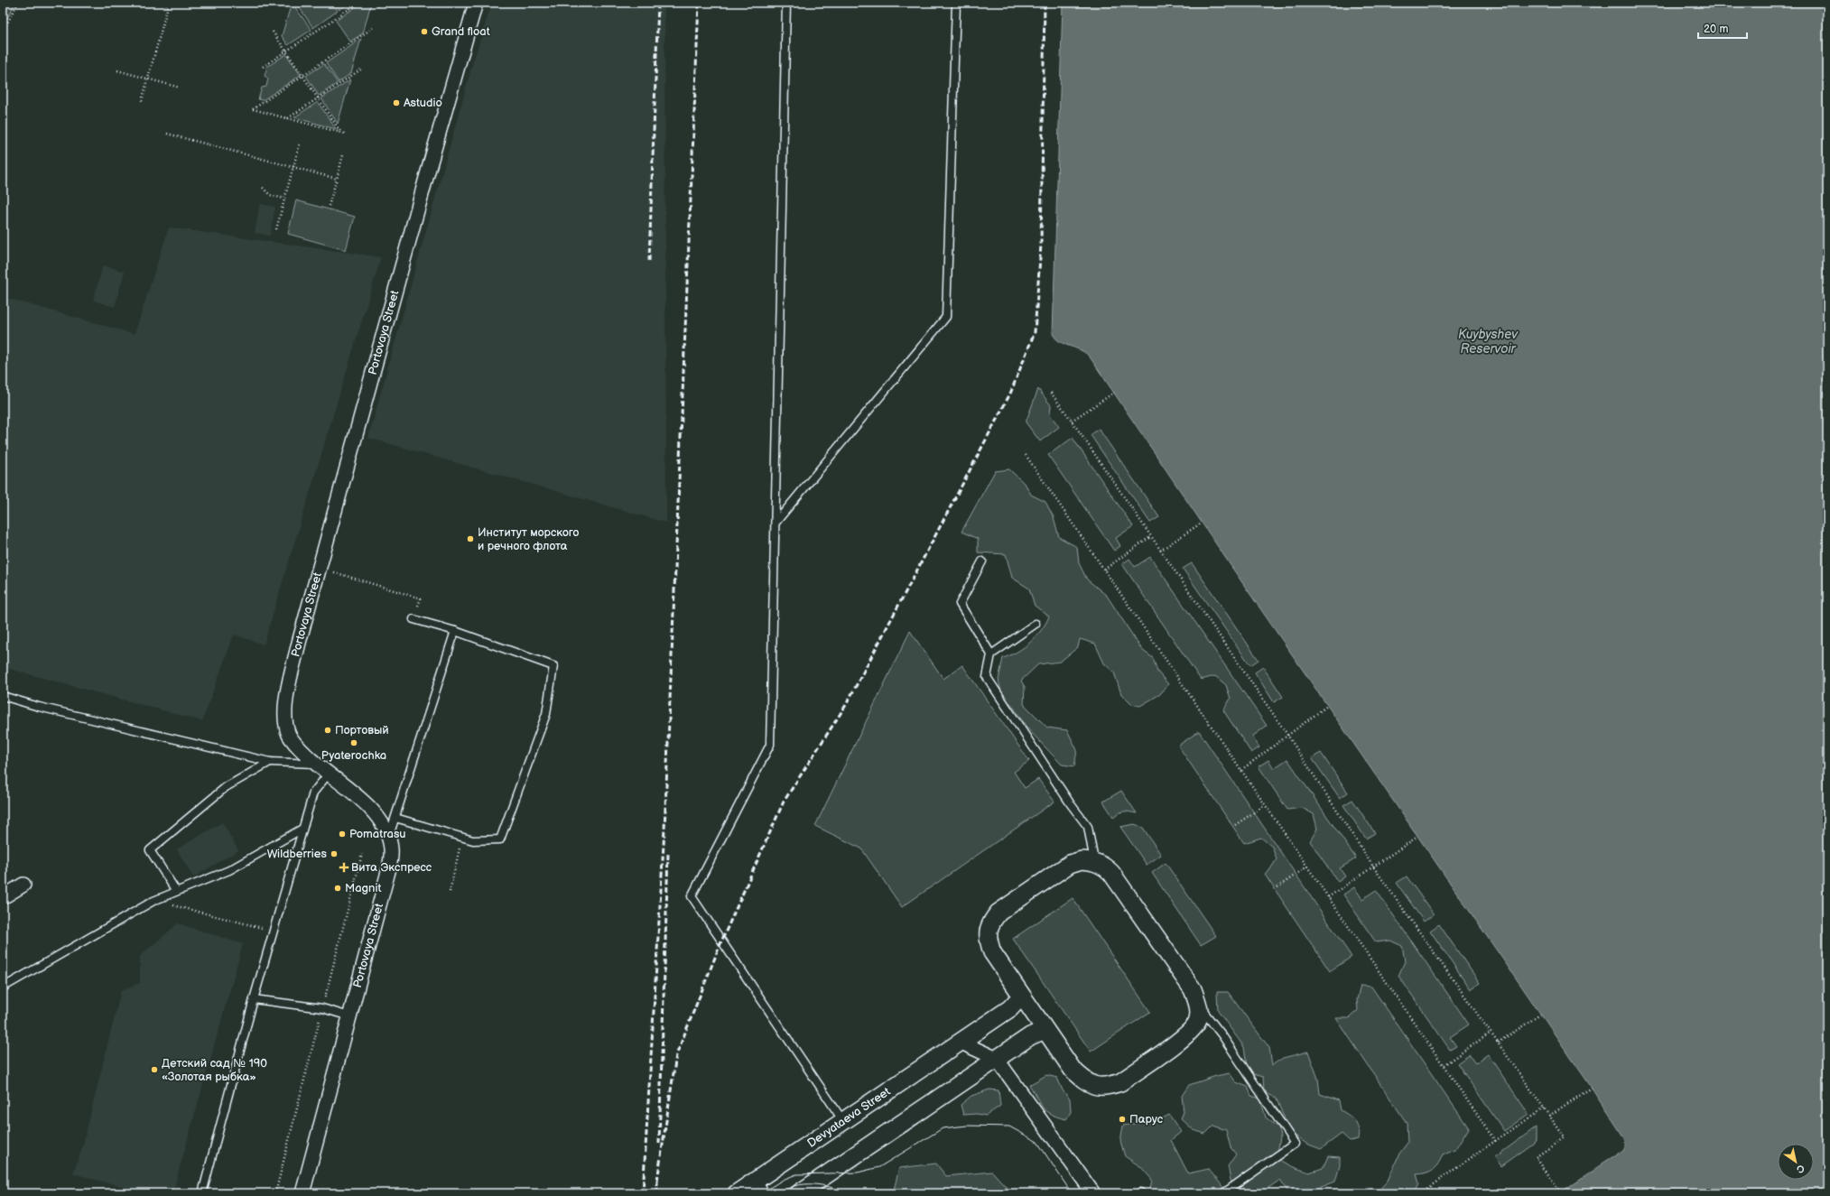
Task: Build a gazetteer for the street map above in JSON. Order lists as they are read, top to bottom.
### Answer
{
  "streets": {
    "street": ["Portovaya Street", "Devyataeva Street"]
  },
  "water": ["Kuybyshev Reservoir"],
  "places": {
    "other": [
      "Grand float",
      "Astudio",
      "Институт морского и речного флота",
      "Портовый",
      "Pyaterochka",
      "Pomatrasu",
      "Wildberries",
      "Magnit",
      "Детский сад № 190 «Золотая рыбка»",
      "Парус"
    ],
    "health": ["Вита Экспресс"]
  },
  "scale_bar": "20 m",
  "north": "bottom right"
}
